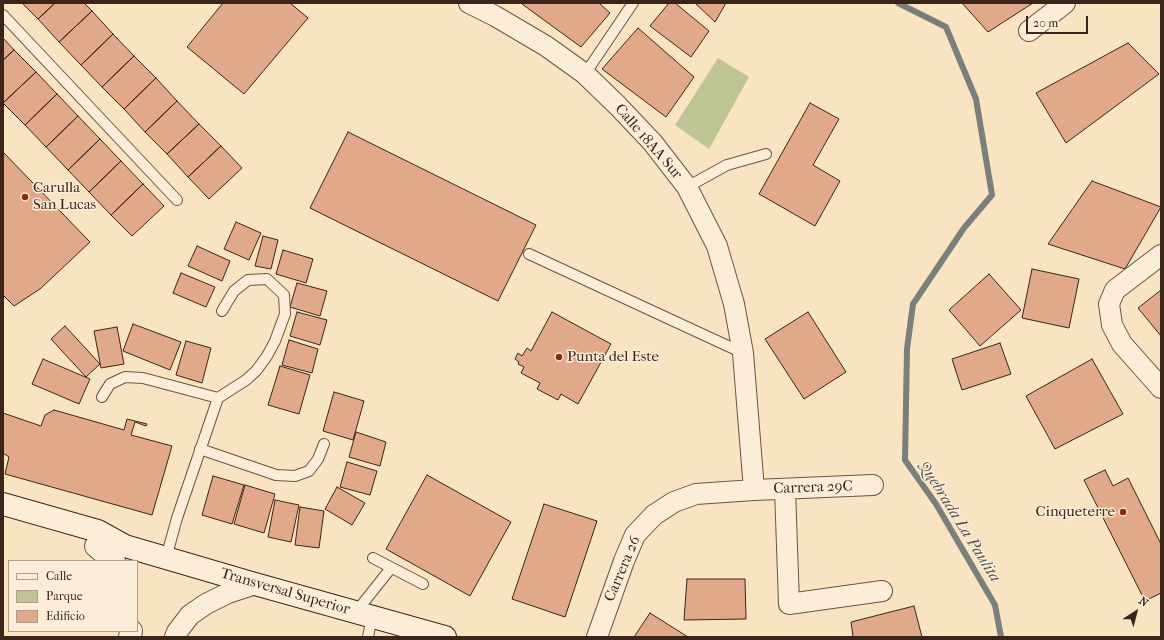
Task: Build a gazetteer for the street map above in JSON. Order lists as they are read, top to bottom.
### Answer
{
  "streets": {
    "main road": ["Transversal Superior"],
    "street": ["Calle 18AA Sur", "Carrera 29C", "Carrera 26"]
  },
  "crossings": [
    ["Calle 18AA Sur", "Carrera 29C"],
    ["Calle 18AA Sur", "Carrera 26"],
    ["Carrera 29C", "Carrera 26"]
  ],
  "water": ["Quebrada La Paulita"],
  "places": ["Carulla San Lucas", "Punta del Este", "Cinqueterre"],
  "legend": ["Calle", "Parque", "Edificio"],
  "scale_bar": "20 m",
  "north": "top right"
}
